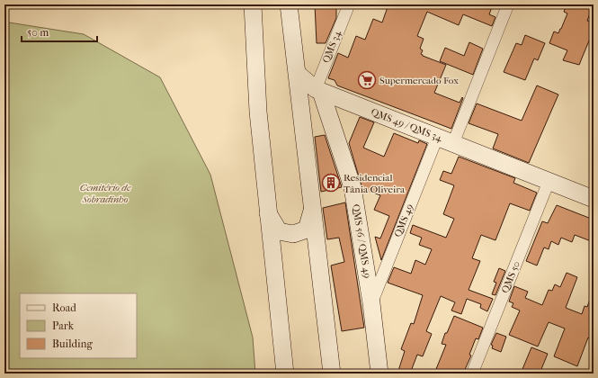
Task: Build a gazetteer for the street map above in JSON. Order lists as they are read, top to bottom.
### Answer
{
  "streets": {
    "main road": ["QMS 49 / QMS 34", "QMS 56 / QMS 49"],
    "street": ["QMS 34", "QMS 49", "QMS 50"]
  },
  "crossings": [
    ["QMS 34", "QMS 49 / QMS 34"],
    ["QMS 34", "QMS 56 / QMS 49"],
    ["QMS 49 / QMS 34", "QMS 49"],
    ["QMS 49 / QMS 34", "QMS 56 / QMS 49"],
    ["QMS 49 / QMS 34", "QMS 50"],
    ["QMS 49", "QMS 56 / QMS 49"]
  ],
  "parks": ["Cemitério de Sobradinho"],
  "places": {
    "supermarket": ["Supermercado Fox"],
    "building": ["Residencial Tânia Oliveira"]
  },
  "legend": ["Road", "Park", "Building"],
  "scale_bar": "50 m"
}
